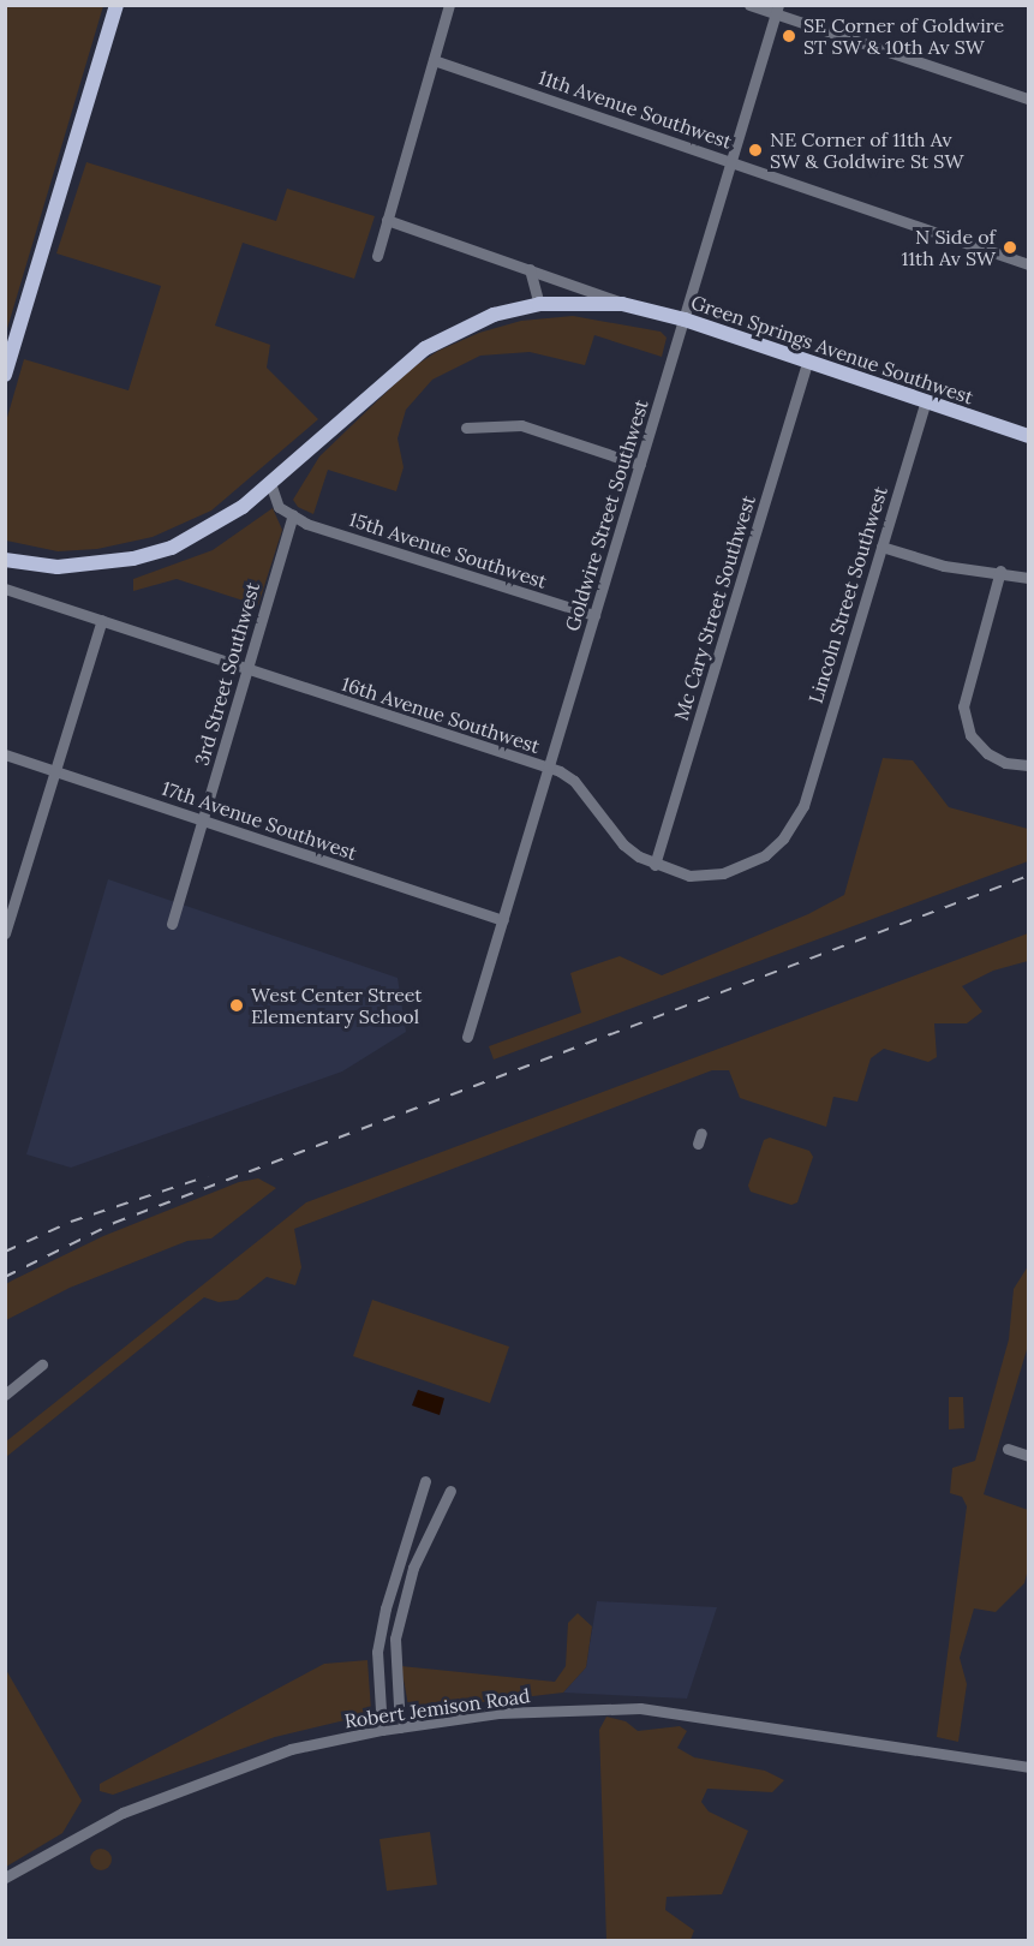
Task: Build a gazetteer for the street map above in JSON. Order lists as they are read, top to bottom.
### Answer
{
  "streets": {
    "main road": ["Green Springs Avenue Southwest"],
    "street": [
      "11th Avenue Southwest",
      "Goldwire Street Southwest",
      "15th Avenue Southwest",
      "Lincoln Street Southwest",
      "Mc Cary Street Southwest",
      "3rd Street Southwest",
      "16th Avenue Southwest",
      "17th Avenue Southwest",
      "Robert Jemison Road"
    ]
  },
  "crossings": [
    ["11th Avenue Southwest", "Goldwire Street Southwest"],
    ["Green Springs Avenue Southwest", "Goldwire Street Southwest"],
    ["Green Springs Avenue Southwest", "Lincoln Street Southwest"],
    ["Green Springs Avenue Southwest", "Mc Cary Street Southwest"],
    ["Goldwire Street Southwest", "15th Avenue Southwest"],
    ["Goldwire Street Southwest", "16th Avenue Southwest"],
    ["Goldwire Street Southwest", "17th Avenue Southwest"],
    ["15th Avenue Southwest", "3rd Street Southwest"],
    ["Lincoln Street Southwest", "16th Avenue Southwest"],
    ["Mc Cary Street Southwest", "16th Avenue Southwest"],
    ["3rd Street Southwest", "16th Avenue Southwest"],
    ["3rd Street Southwest", "17th Avenue Southwest"]
  ],
  "places": [
    "SE Corner of Goldwire ST SW & 10th Av SW",
    "NE Corner of 11th Av SW & Goldwire St SW",
    "N Side of 11th Av SW",
    "West Center Street Elementary School"
  ]
}
